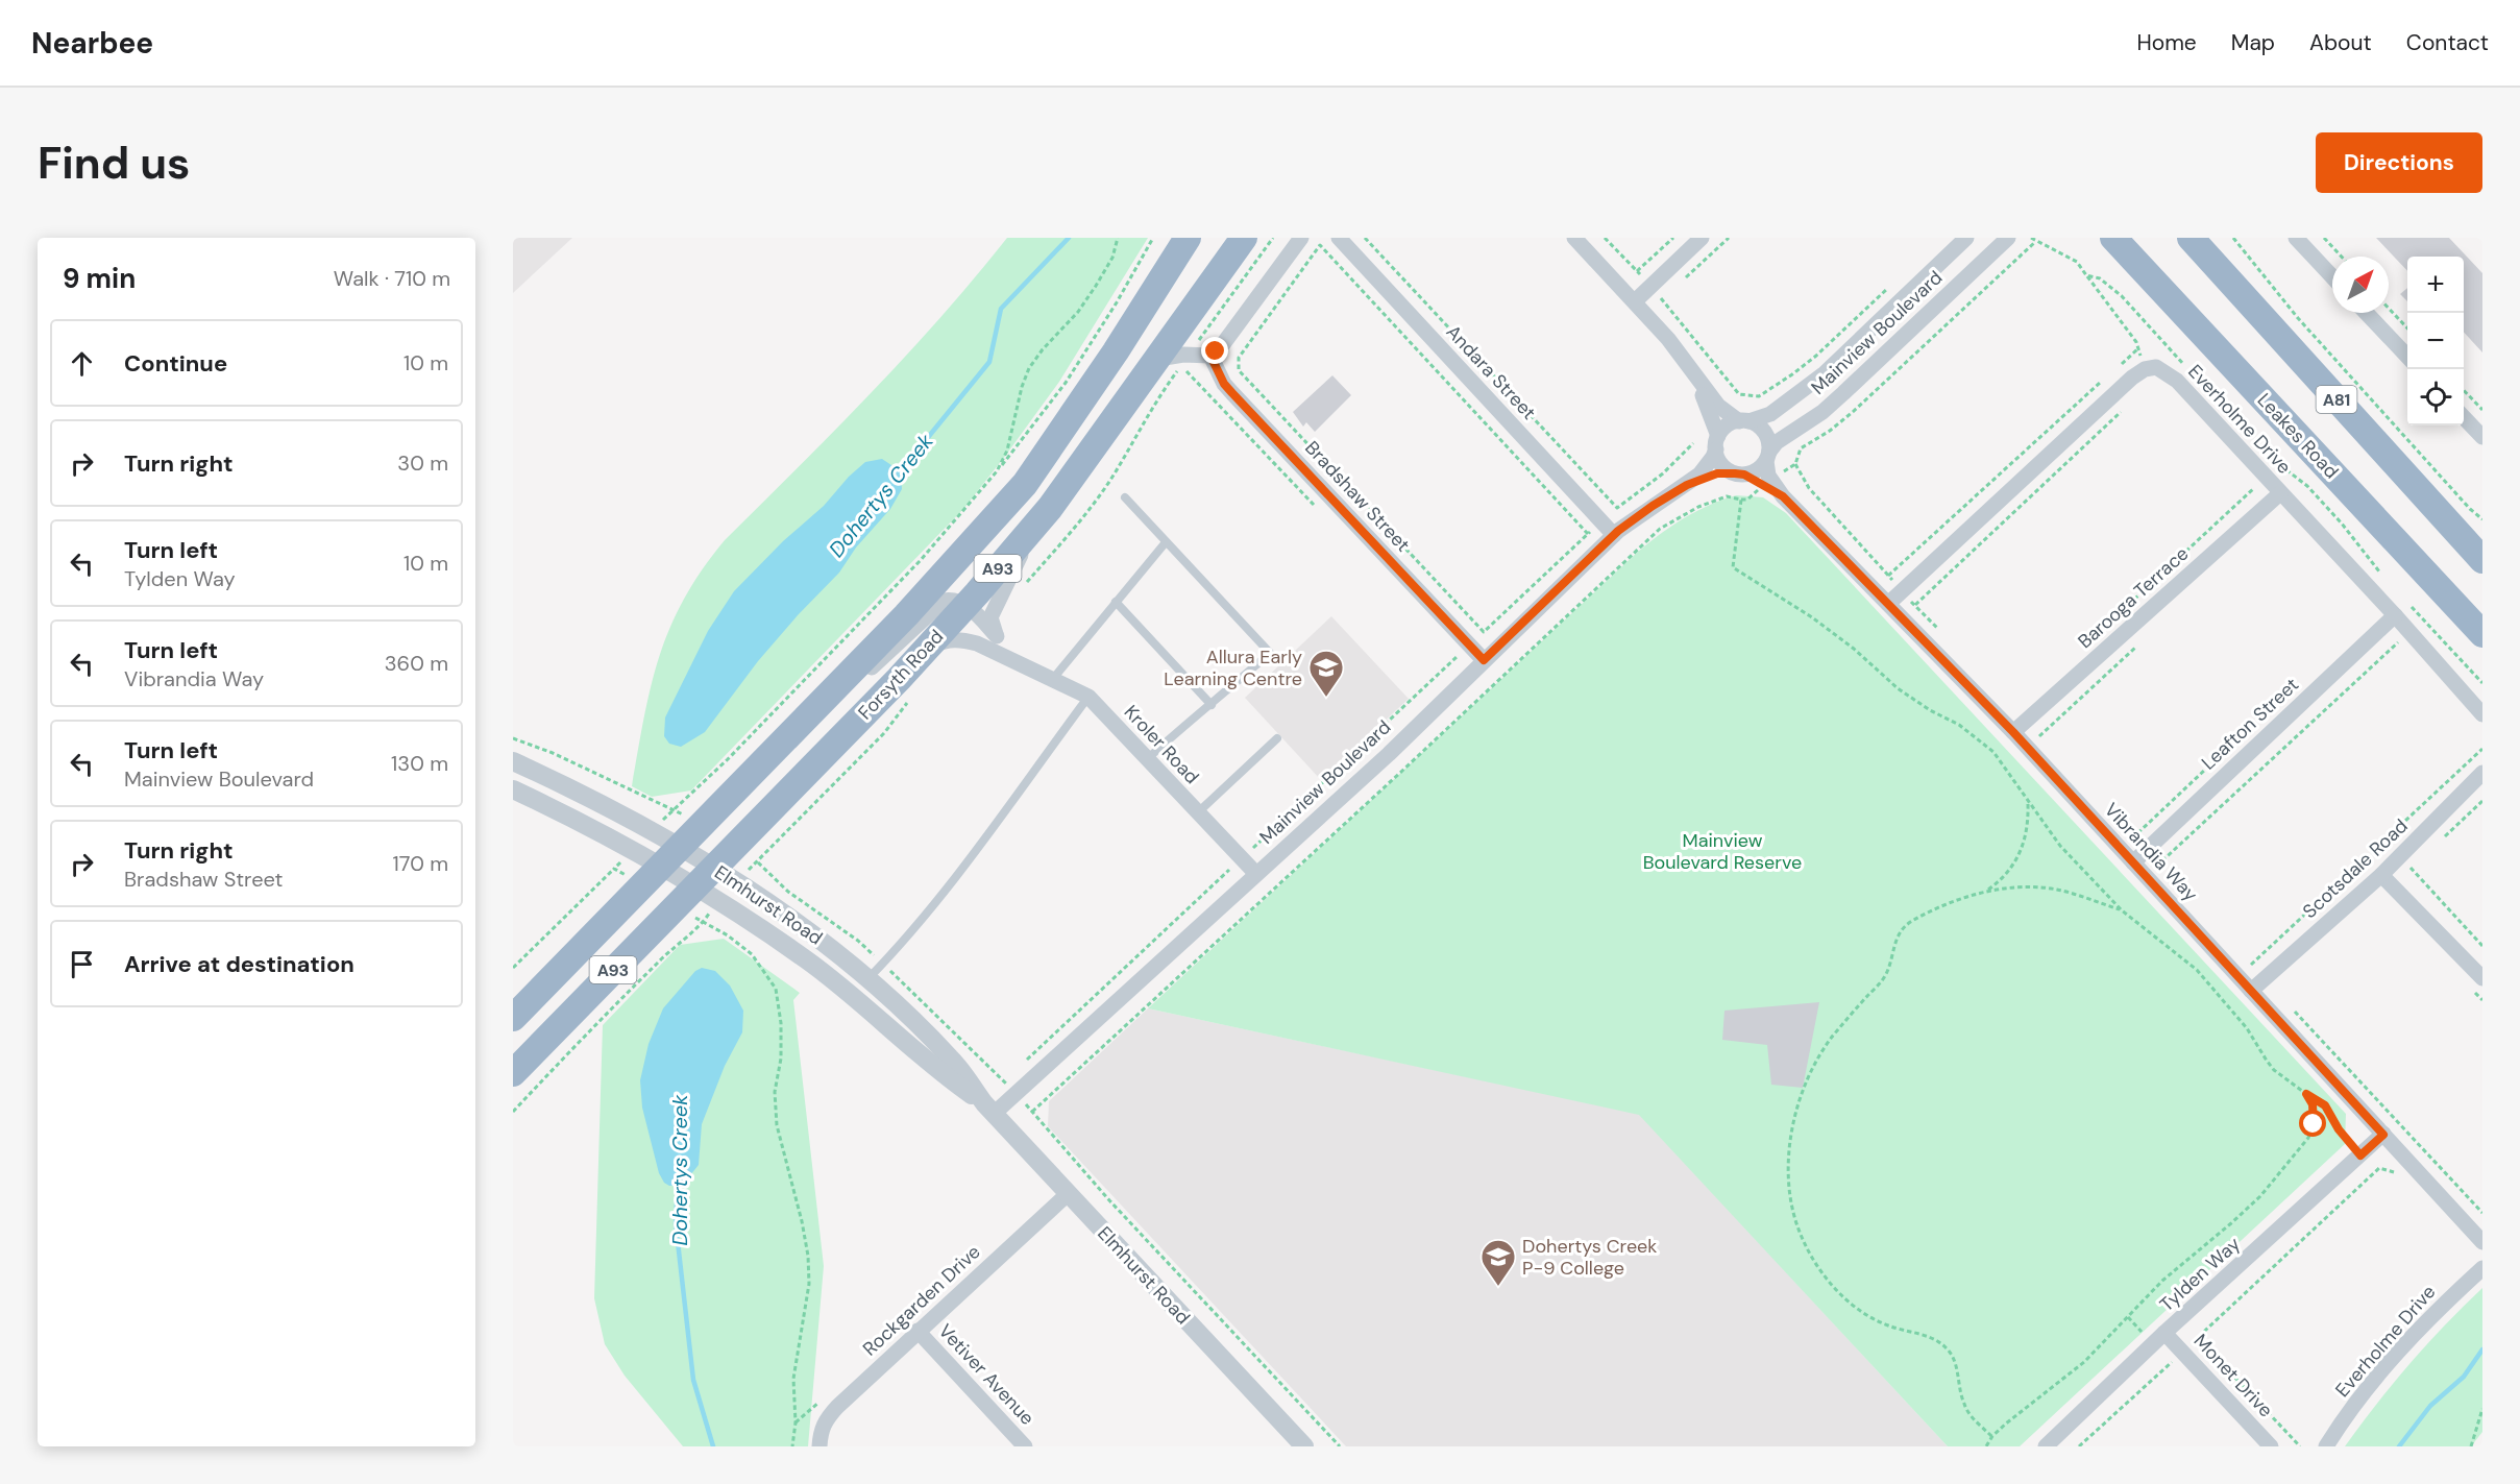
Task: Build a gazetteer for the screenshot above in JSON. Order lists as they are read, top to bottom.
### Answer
{
  "streets": {
    "highway": [
      "A81",
      "Leakes Road",
      "A93",
      "Forsyth Road"
    ],
    "street": [
      "Mainview Boulevard",
      "Andara Street",
      "Everholme Drive",
      "Bradshaw Street",
      "Barooga Terrace",
      "Leafton Street",
      "Kroler Road",
      "Vibrandia Way",
      "Scotsdale Road",
      "Elmhurst Road",
      "Tylden Way",
      "Rockgarden Drive",
      "Vetiver Avenue",
      "Monet Drive"
    ]
  },
  "crossings": [
    ["Mainview Boulevard", "Andara Street"],
    ["Mainview Boulevard", "Bradshaw Street"],
    ["Mainview Boulevard", "Kroler Road"],
    ["Mainview Boulevard", "Vibrandia Way"],
    ["Mainview Boulevard", "Elmhurst Road"],
    ["Everholme Drive", "Barooga Terrace"],
    ["Everholme Drive", "Leafton Street"],
    ["Barooga Terrace", "Vibrandia Way"],
    ["Forsyth Road", "Kroler Road"],
    ["Forsyth Road", "Elmhurst Road"],
    ["Leafton Street", "Vibrandia Way"],
    ["Vibrandia Way", "Scotsdale Road"],
    ["Vibrandia Way", "Tylden Way"],
    ["Elmhurst Road", "Rockgarden Drive"],
    ["Tylden Way", "Monet Drive"],
    ["Rockgarden Drive", "Vetiver Avenue"]
  ],
  "water": ["Dohertys Creek"],
  "parks": ["Mainview Boulevard Reserve"],
  "places": {
    "school or university": ["Allura Early Learning Centre", "Dohertys Creek P-9 College"]
  },
  "north": "top right",
  "page": {
    "header": "Nearbee",
    "nav": [
      "Home",
      "Map",
      "About",
      "Contact"
    ],
    "buttons": "Directions",
    "title": "Find us",
    "heading": ["9 min", "Walk · 710 m"],
    "map_buttons": ["+", "−"],
    "list": [
      ["Continue", "10 m"],
      ["Turn right", "30 m"],
      ["Turn left", "Tylden Way", "10 m"],
      ["Turn left", "Vibrandia Way", "360 m"],
      ["Turn left", "Mainview Boulevard", "130 m"],
      ["Turn right", "Bradshaw Street", "170 m"],
      "Arrive at destination"
    ]
  }
}
